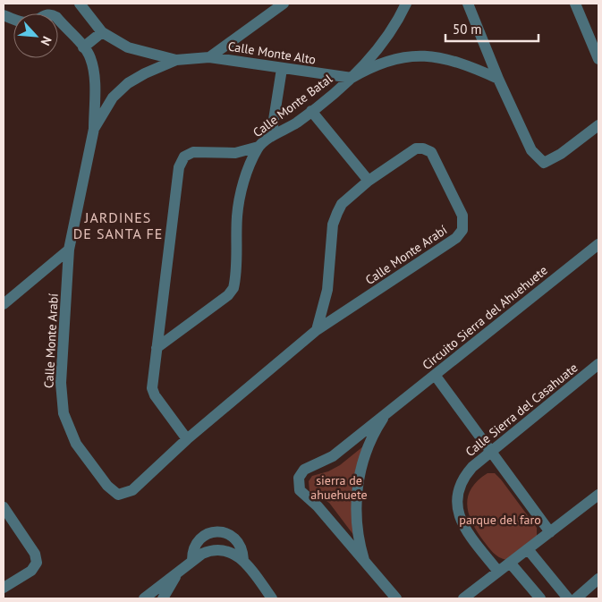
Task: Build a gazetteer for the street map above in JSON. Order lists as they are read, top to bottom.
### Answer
{
  "streets": {
    "street": [
      "Calle Monte Alto",
      "Calle Monte Batal",
      "Calle Monte Arabí",
      "Circuito Sierra del Ahuehuete",
      "Calle Sierra del Casahuate"
    ]
  },
  "crossings": [
    ["Calle Monte Alto", "Calle Monte Batal"],
    ["Calle Monte Alto", "Calle Monte Arabí"]
  ],
  "districts": ["JARDINES DE SANTA FE"],
  "parks": ["sierra de ahuehuete", "parque del faro"],
  "scale_bar": "50 m",
  "north": "bottom right"
}
